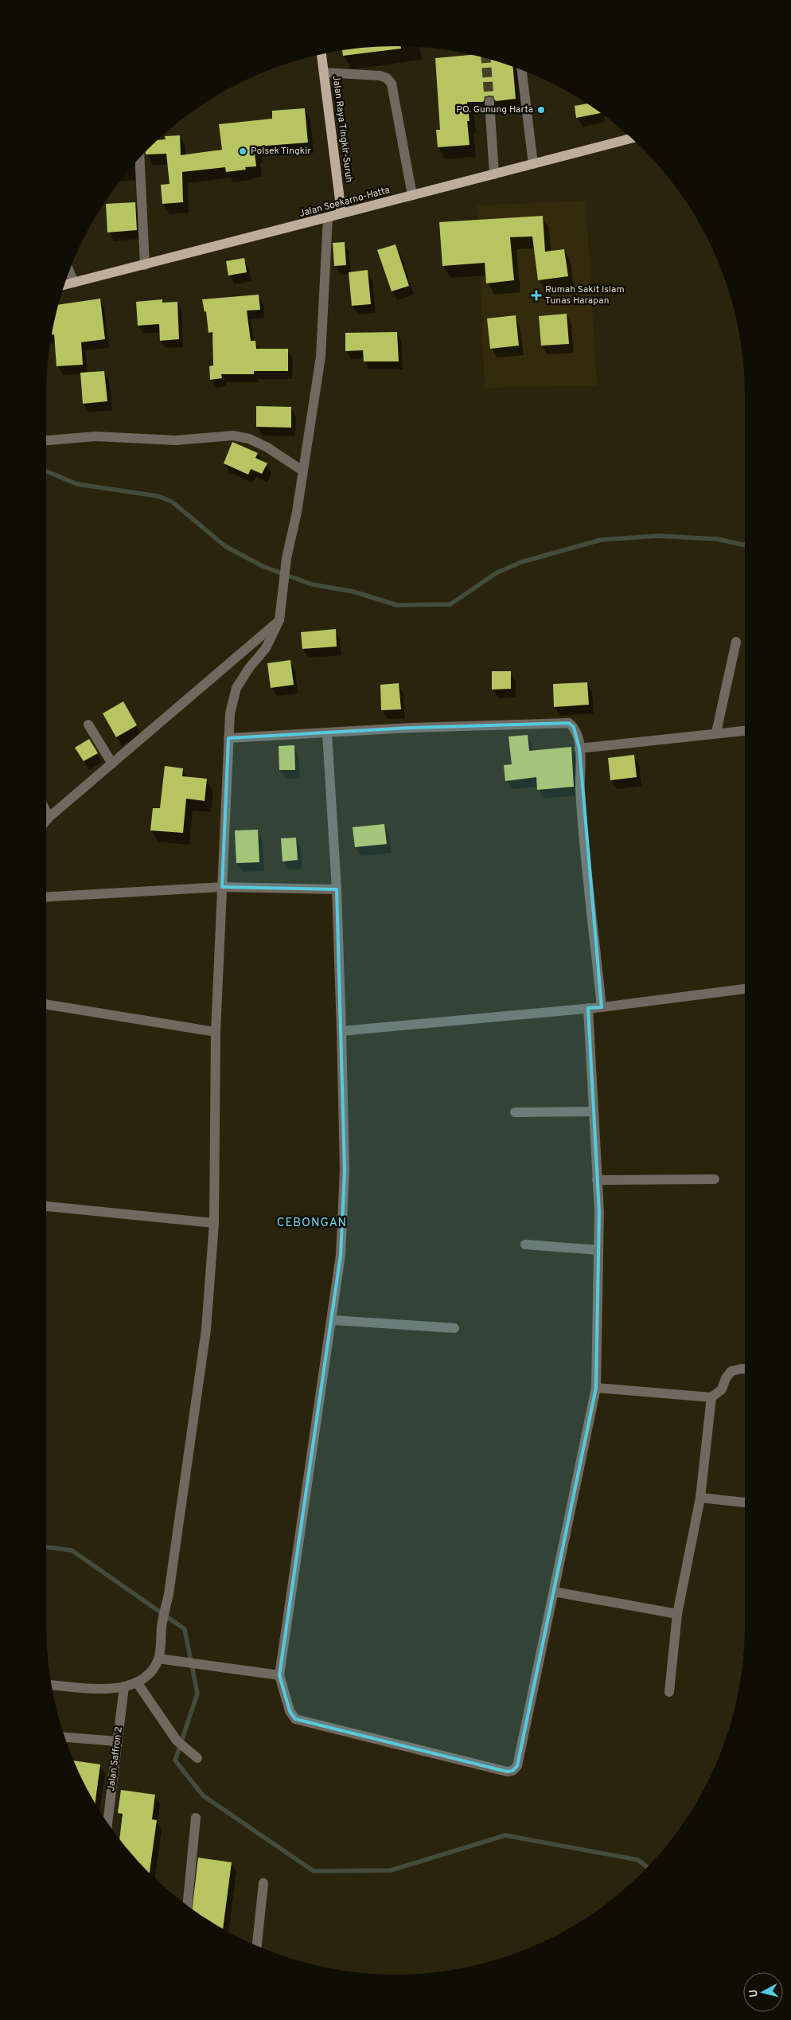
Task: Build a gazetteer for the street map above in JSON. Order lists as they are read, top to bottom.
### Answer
{
  "streets": {
    "main road": ["Jalan Raya Tingkir-Suruh", "Jalan Soekarno-Hatta"],
    "street": ["Jalan Saffron 2"]
  },
  "crossings": [
    ["Jalan Raya Tingkir-Suruh", "Jalan Soekarno-Hatta"]
  ],
  "districts": ["CEBONGAN"],
  "places": {
    "other": ["PO. Gunung Harta", "Polsek Tingkir"],
    "health": ["Rumah Sakit Islam Tunas Harapan"]
  },
  "north": "left"
}
